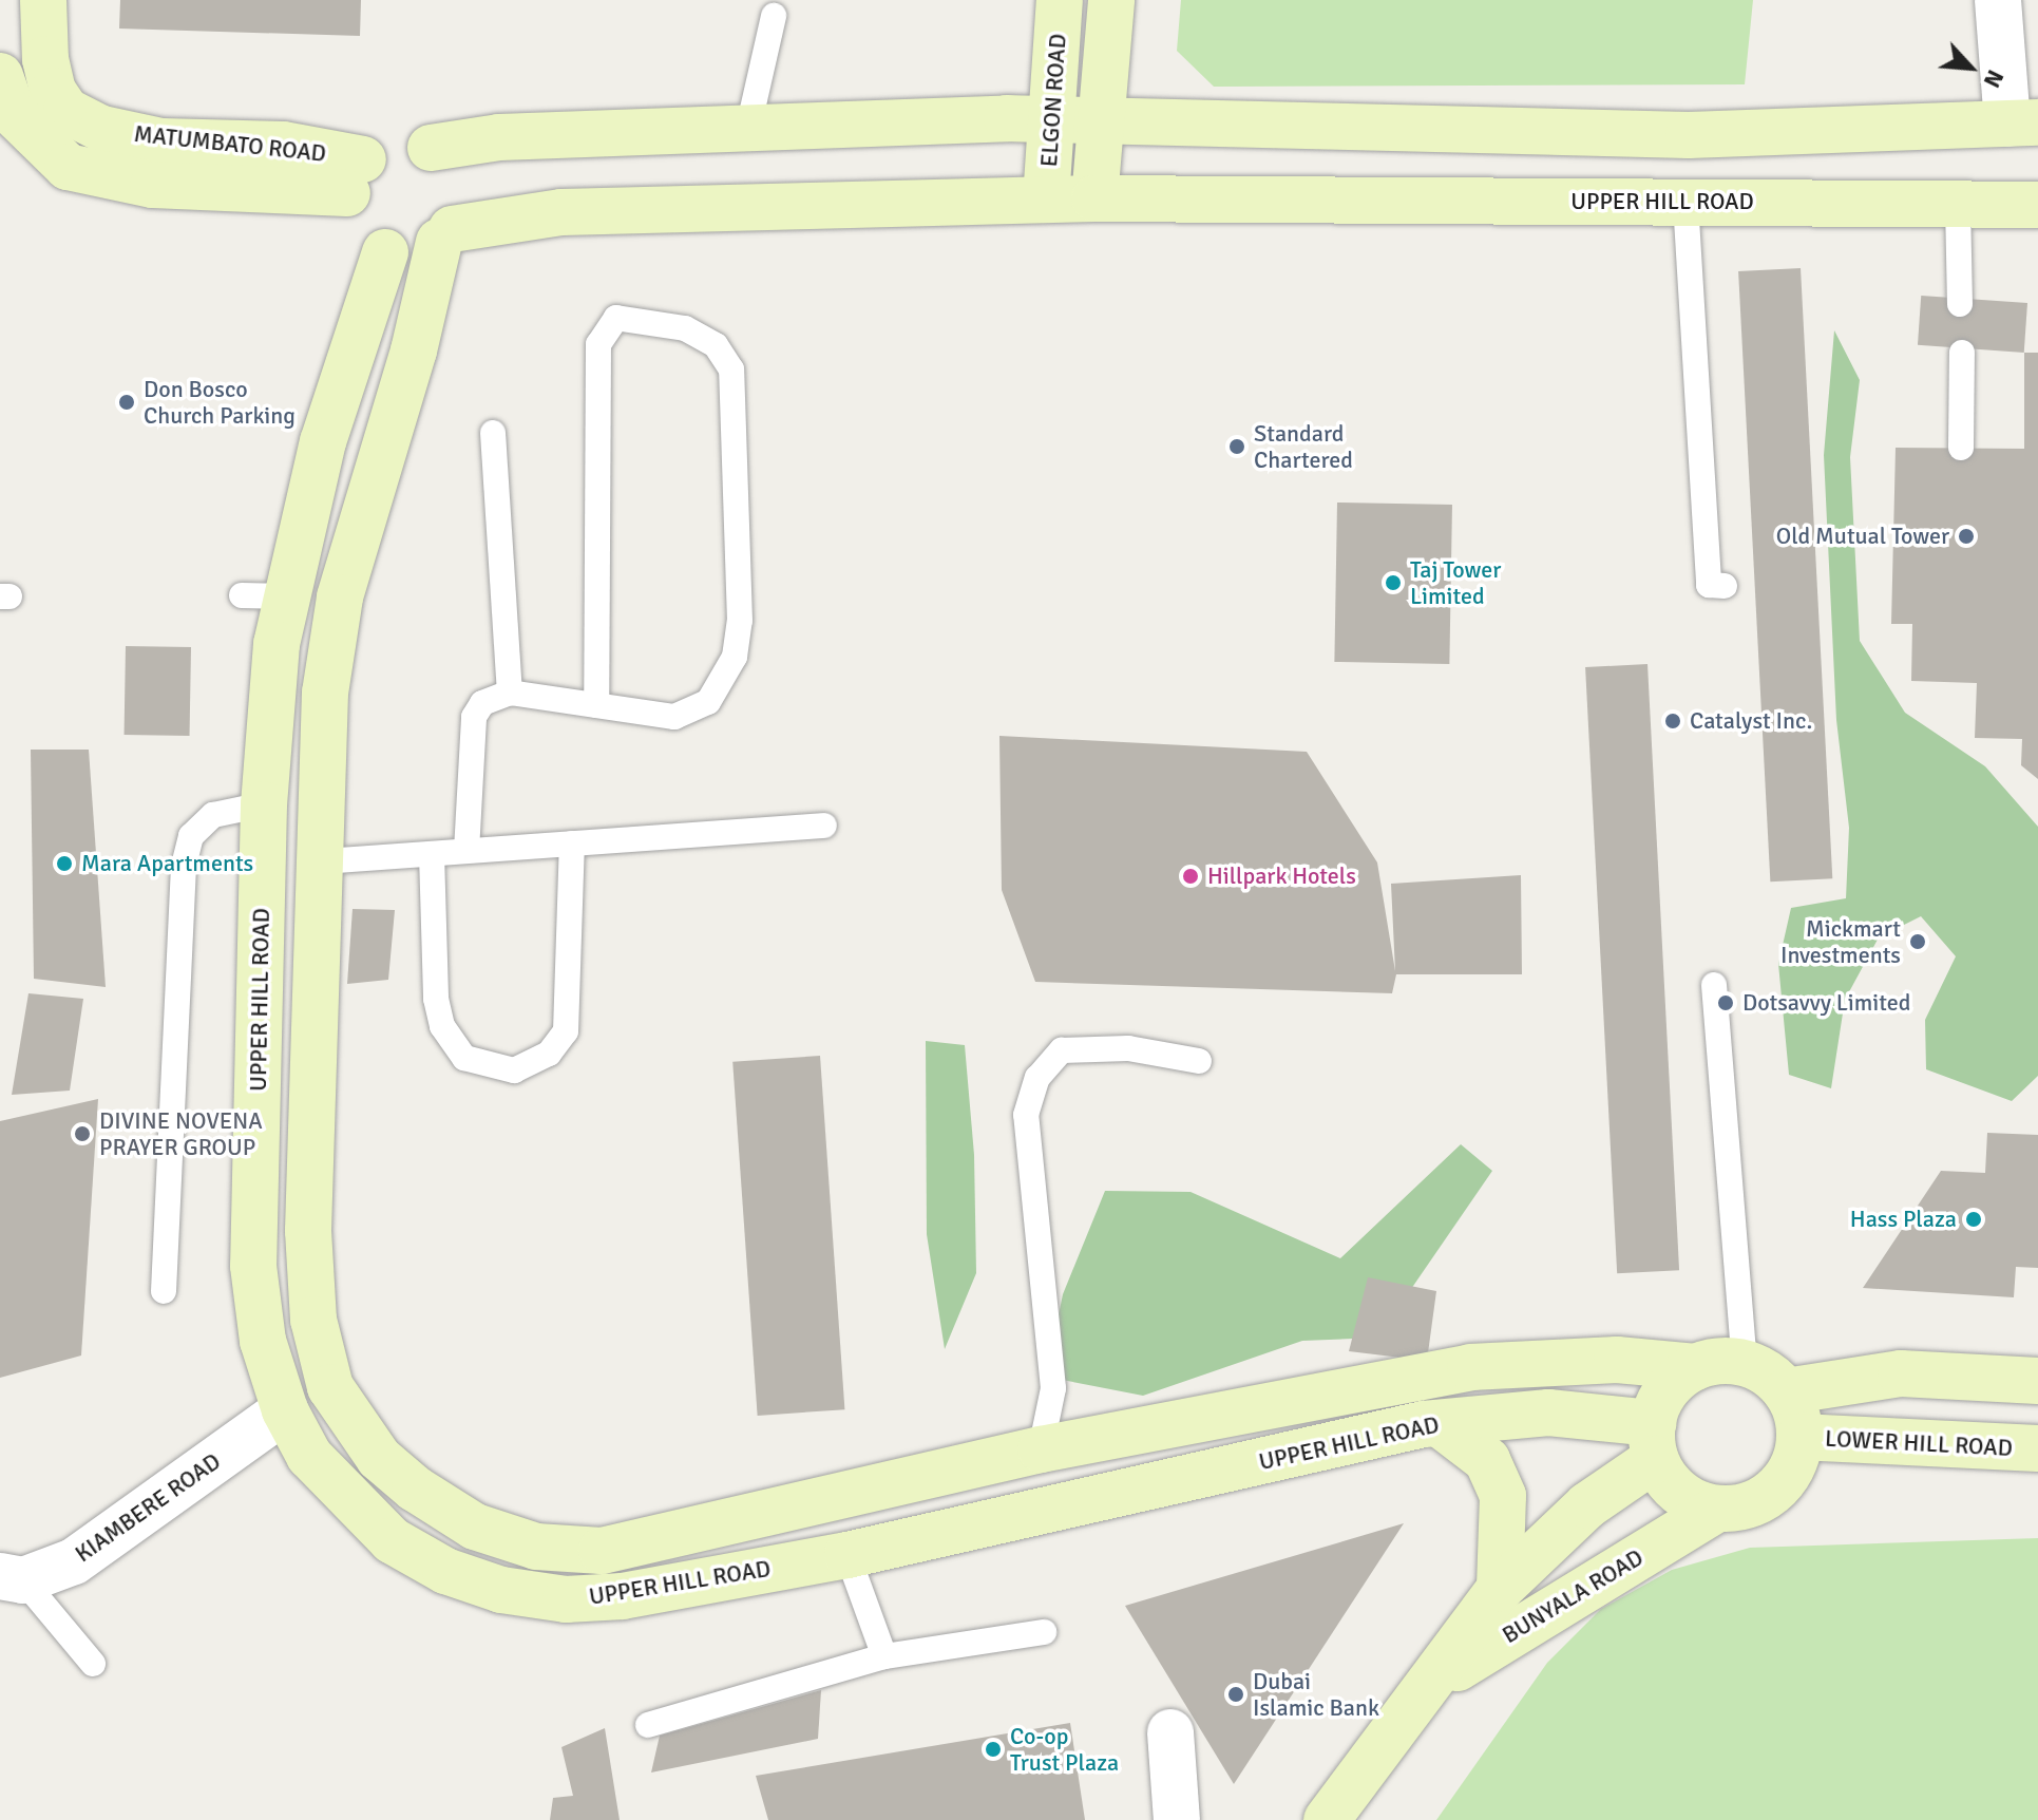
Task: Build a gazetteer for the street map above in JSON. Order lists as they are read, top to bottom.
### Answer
{
  "streets": {
    "street": [
      "ELGON ROAD",
      "MATUMBATO ROAD",
      "UPPER HILL ROAD",
      "LOWER HILL ROAD",
      "KIAMBERE ROAD",
      "BUNYALA ROAD"
    ]
  },
  "crossings": [
    ["ELGON ROAD", "UPPER HILL ROAD"],
    ["MATUMBATO ROAD", "UPPER HILL ROAD"],
    ["UPPER HILL ROAD", "LOWER HILL ROAD"],
    ["UPPER HILL ROAD", "KIAMBERE ROAD"],
    ["UPPER HILL ROAD", "BUNYALA ROAD"],
    ["LOWER HILL ROAD", "BUNYALA ROAD"]
  ],
  "places": [
    "Don Bosco Church Parking",
    "Standard Chartered",
    "Old Mutual Tower",
    "Taj Tower Limited",
    "Catalyst Inc.",
    "Mara Apartments",
    "Hillpark Hotels",
    "Mickmart Investments",
    "Dotsavvy Limited",
    "DIVINE NOVENA PRAYER GROUP",
    "Hass Plaza",
    "Dubai Islamic Bank",
    "Co-op Trust Plaza"
  ],
  "north": "bottom right"
}
